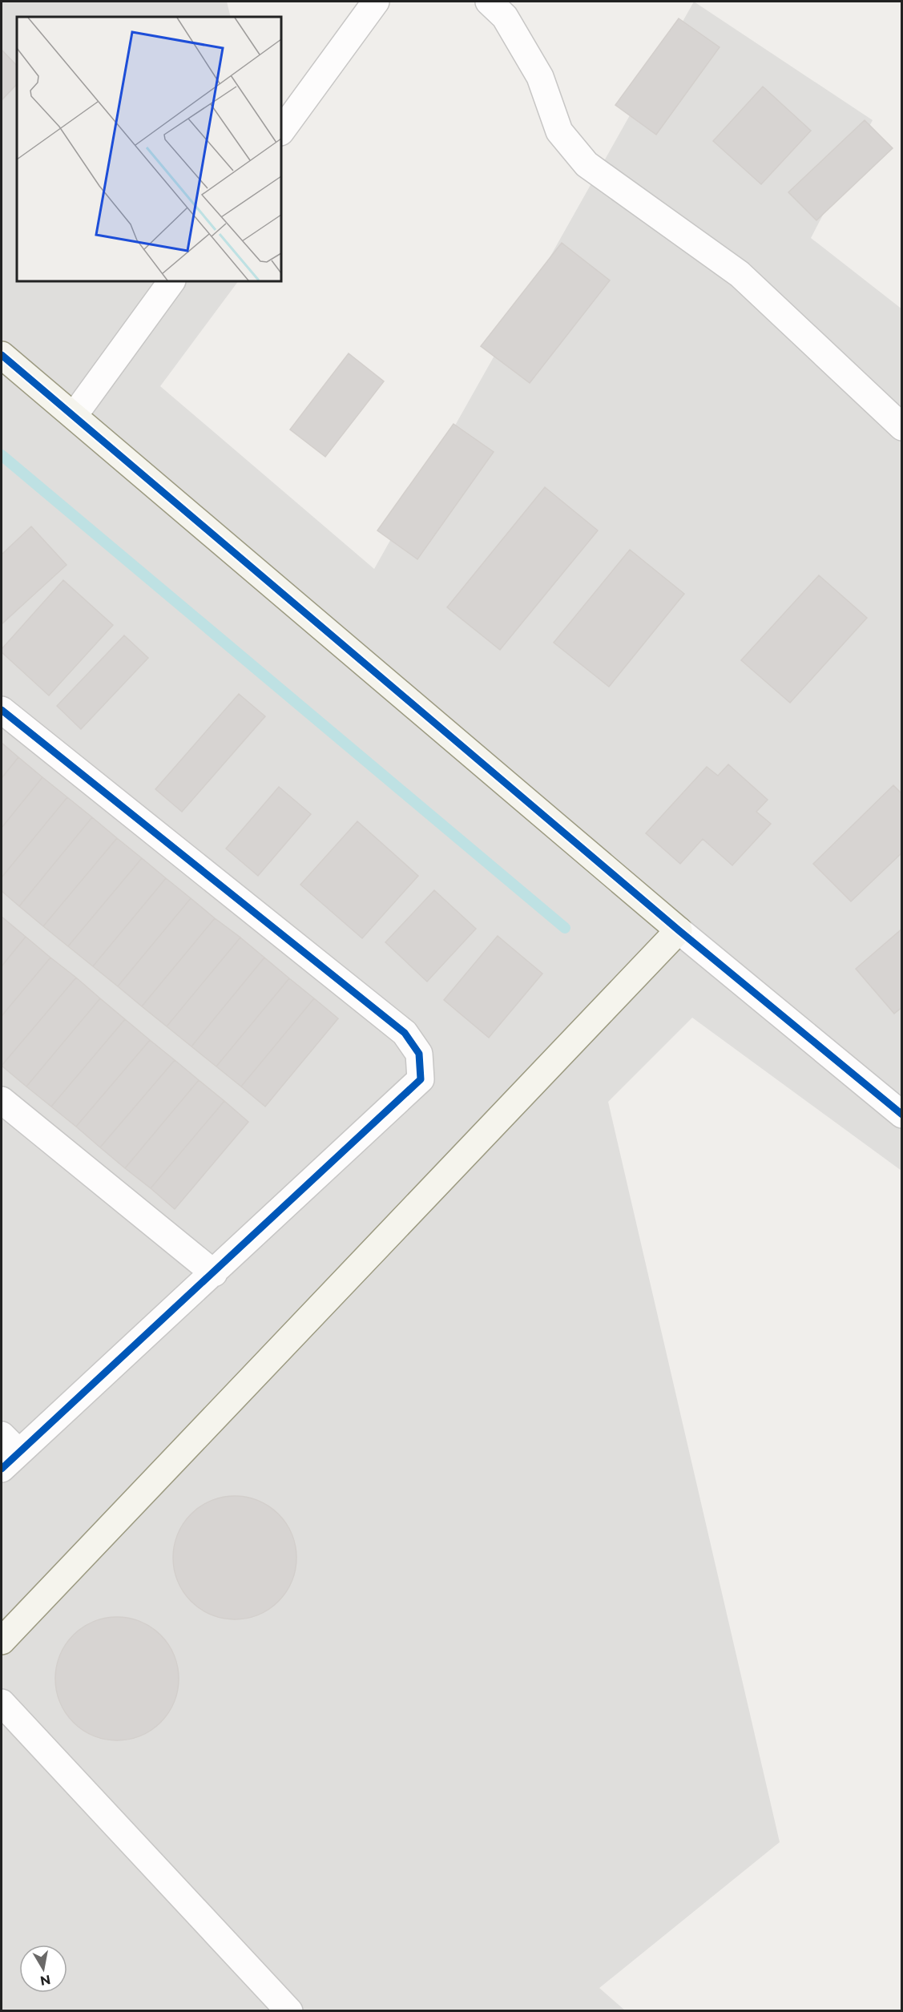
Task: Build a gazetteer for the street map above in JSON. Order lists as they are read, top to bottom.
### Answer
{
  "north": "bottom"
}
